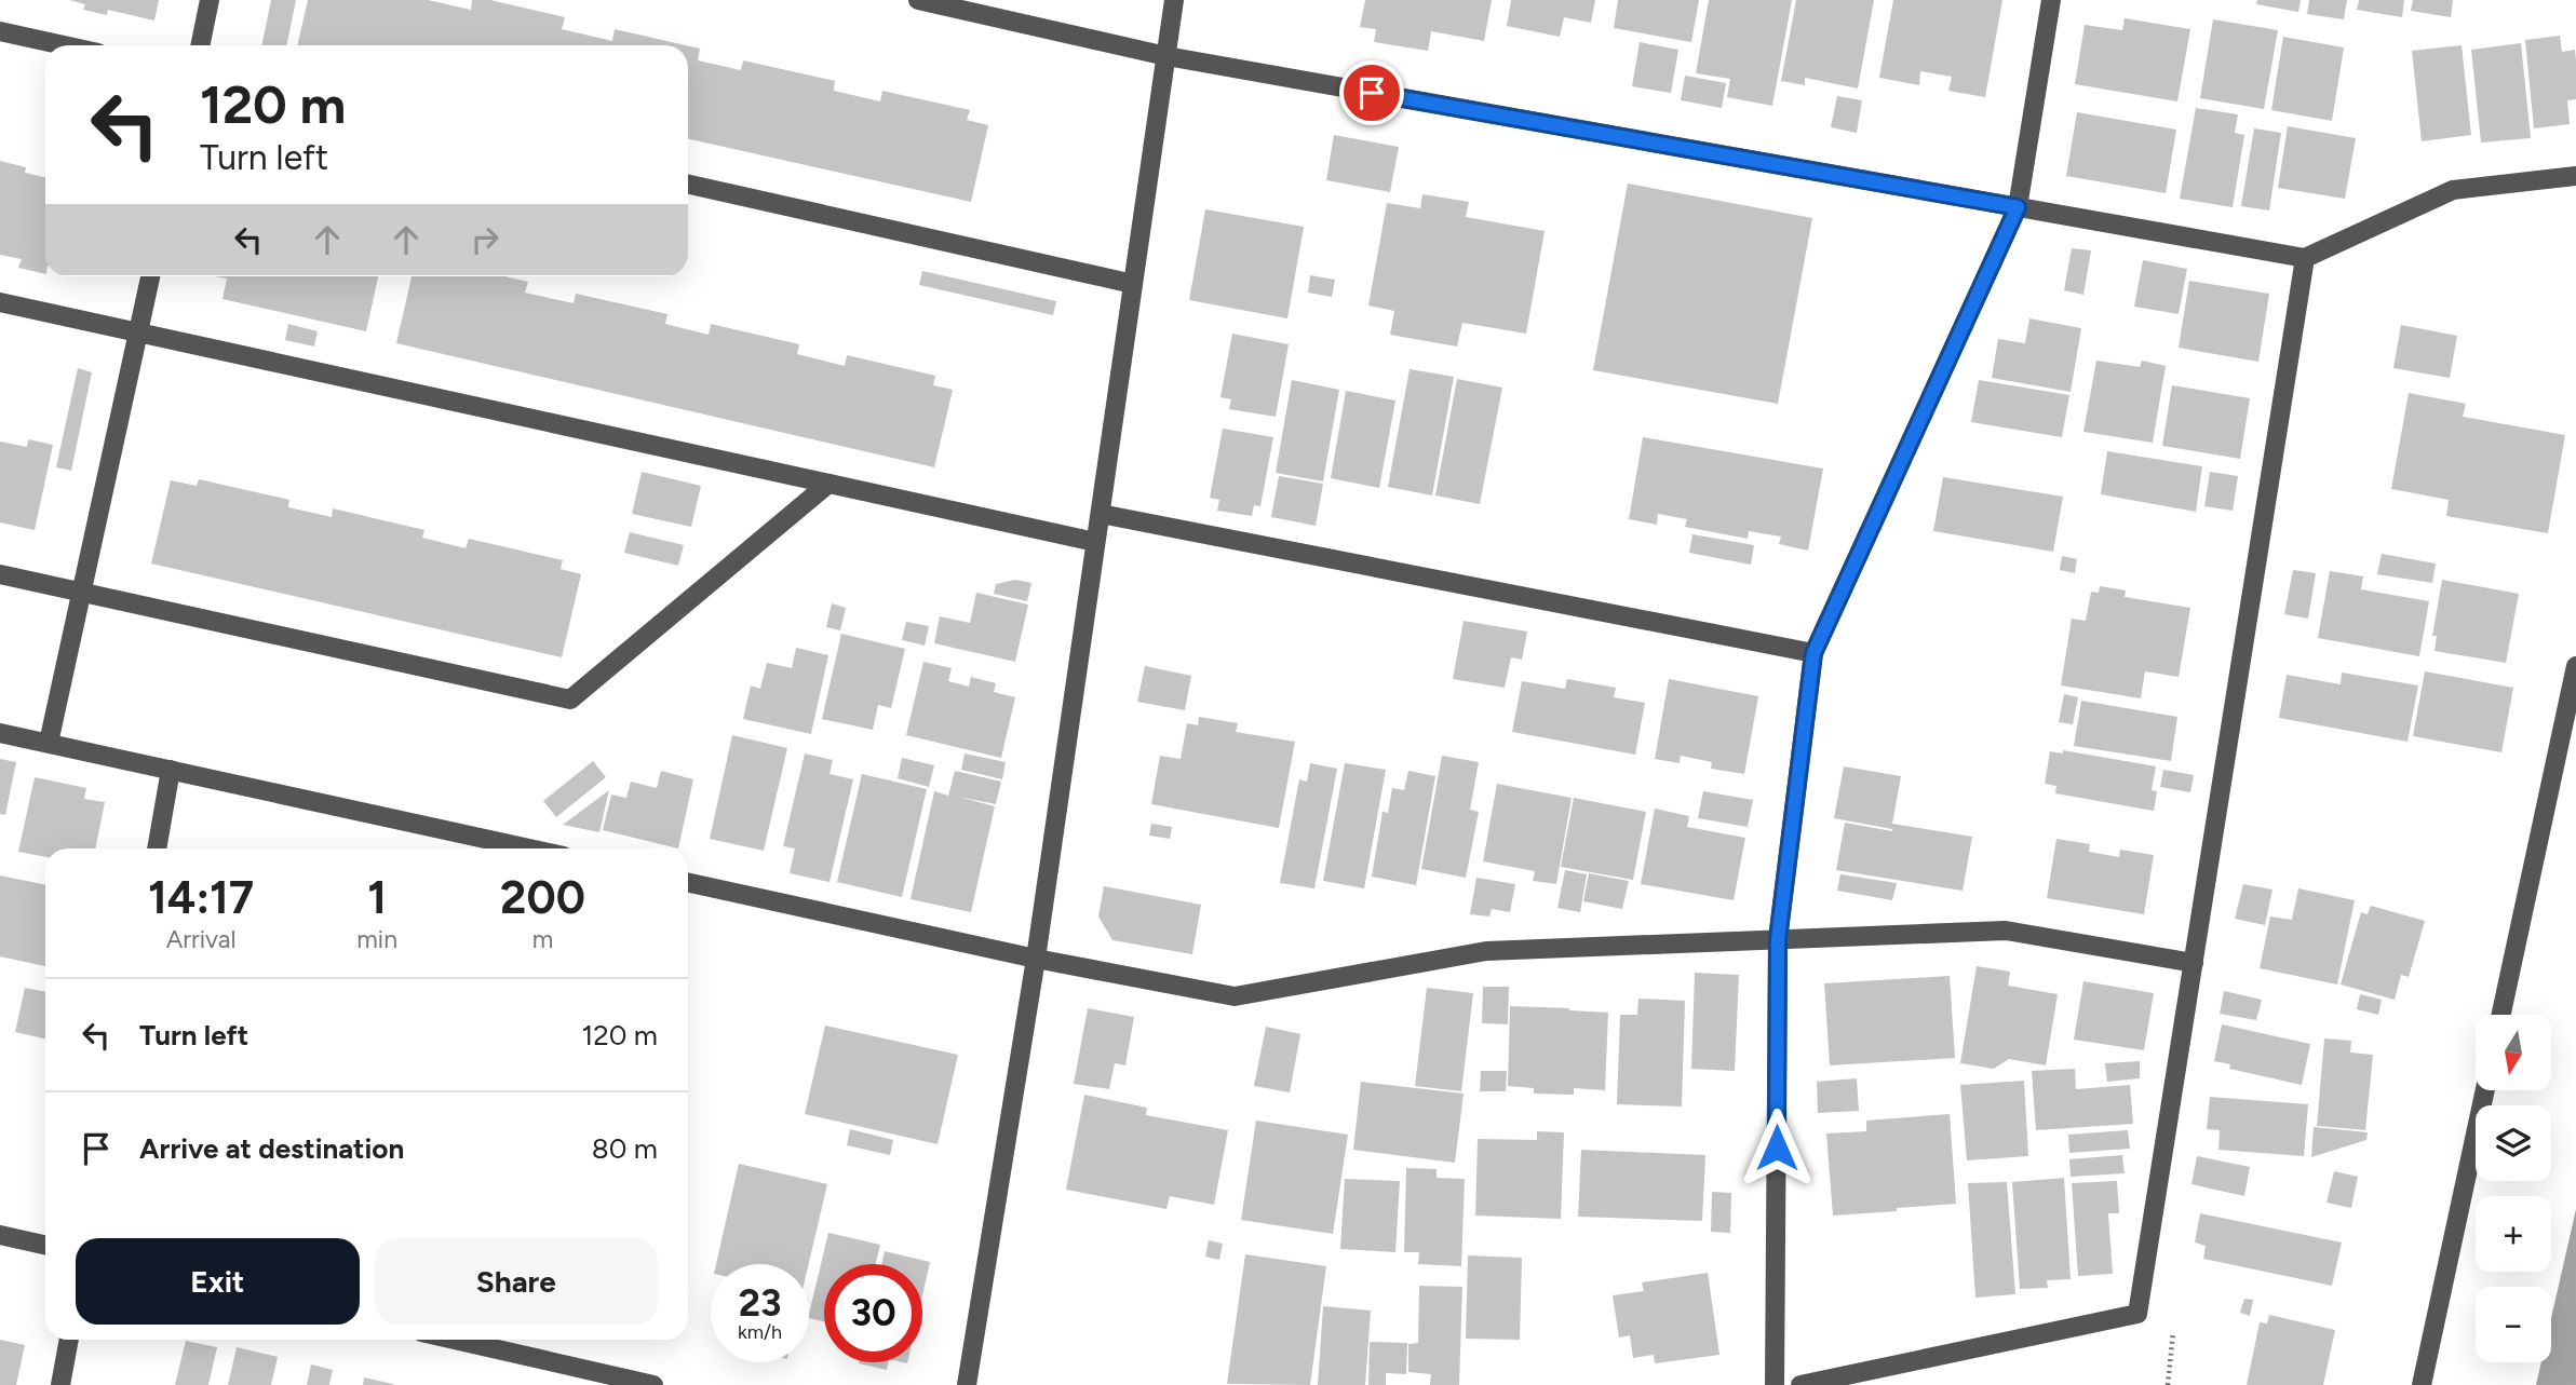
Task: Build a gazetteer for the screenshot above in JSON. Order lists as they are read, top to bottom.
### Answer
{
  "north": "bottom",
  "page": {
    "turn": ["120 m", "Turn left"],
    "eta": [
      "14:17",
      "Arrival",
      "1",
      "min",
      "200",
      "m"
    ],
    "list": [
      {
        "name": "Turn left",
        "value": "120 m"
      },
      {
        "name": "Arrive at destination",
        "value": "80 m"
      }
    ],
    "map_buttons": ["+", "−"],
    "buttons": ["Exit", "Share"],
    "speed": "23 km/h",
    "limit": "30"
  }
}
